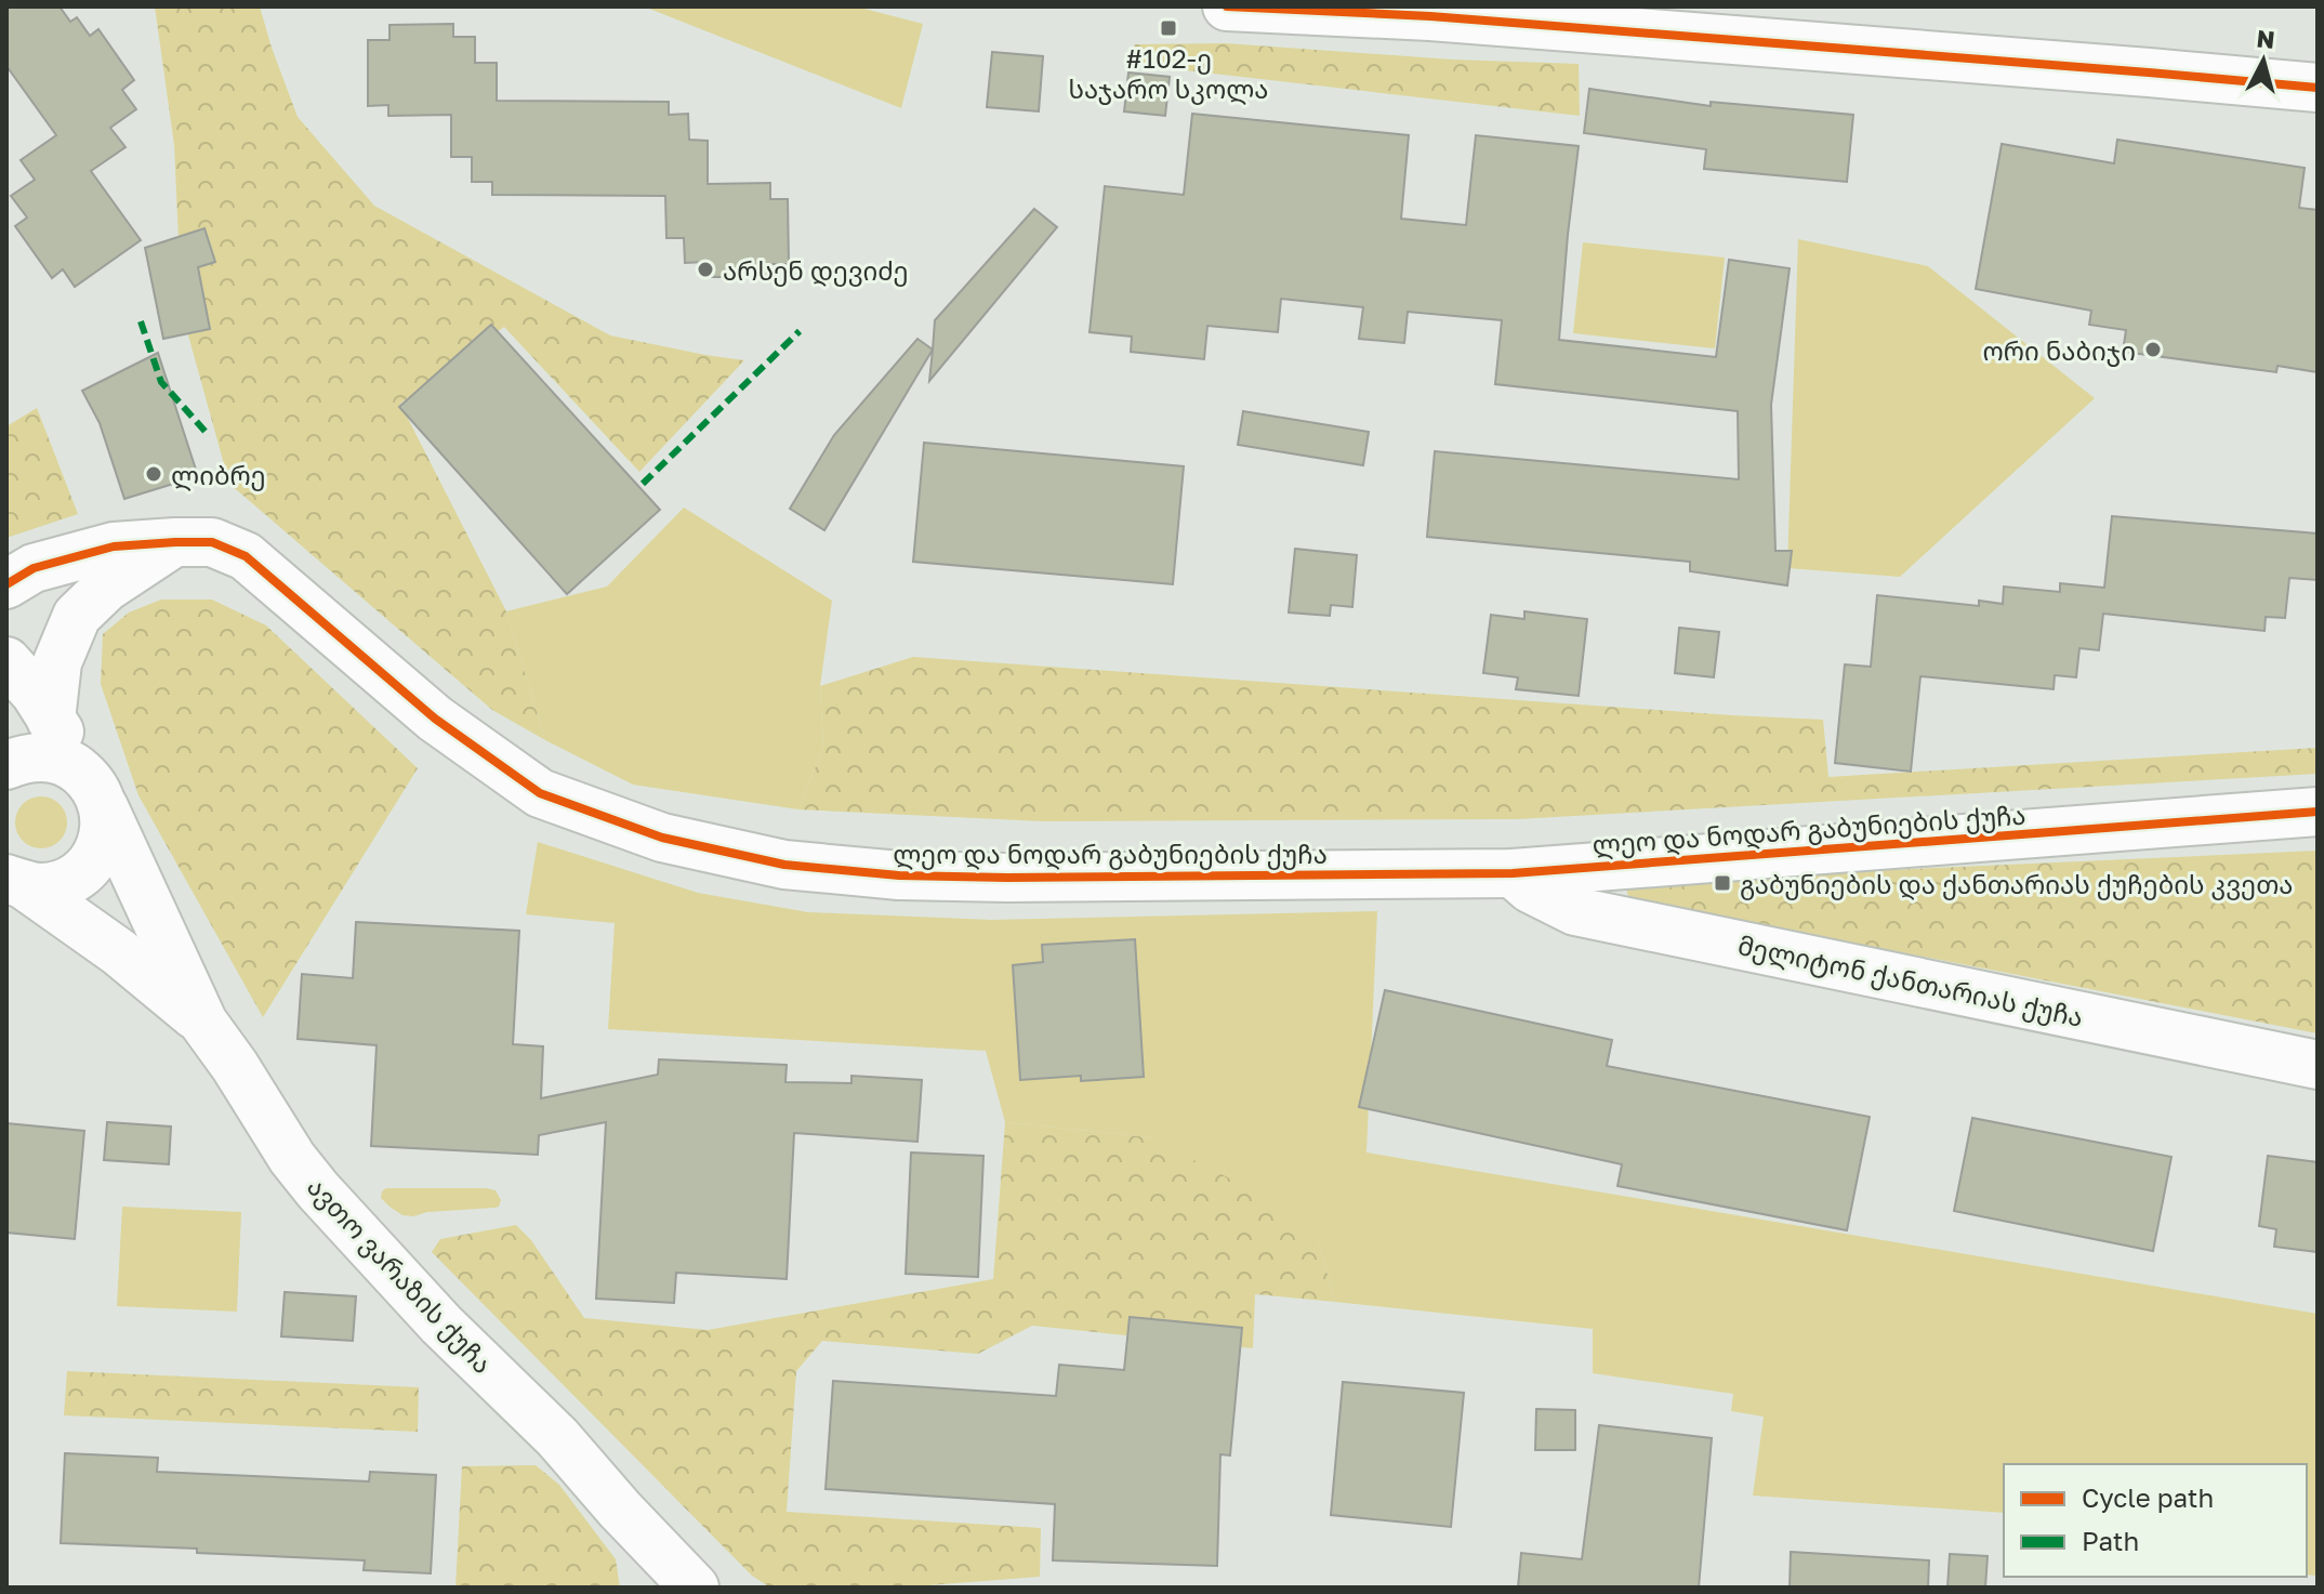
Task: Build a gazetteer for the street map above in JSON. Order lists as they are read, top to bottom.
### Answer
{
  "streets": {
    "street": ["ლეო და ნოდარ გაბუნიების ქუჩა", "მელიტონ ქანთარიას ქუჩა", "ავთო ვარაზის ქუჩა"]
  },
  "crossings": [
    ["ლეო და ნოდარ გაბუნიების ქუჩა", "მელიტონ ქანთარიას ქუჩა"]
  ],
  "places": {
    "transit": ["#102-ე საჯარო სკოლა", "გაბუნიების და ქანთარიას ქუჩების კვეთა"],
    "other": ["არსენ დევიძე", "ორი ნაბიჯი", "ლიბრე"]
  },
  "legend": ["Cycle path", "Path"],
  "north": "top"
}
